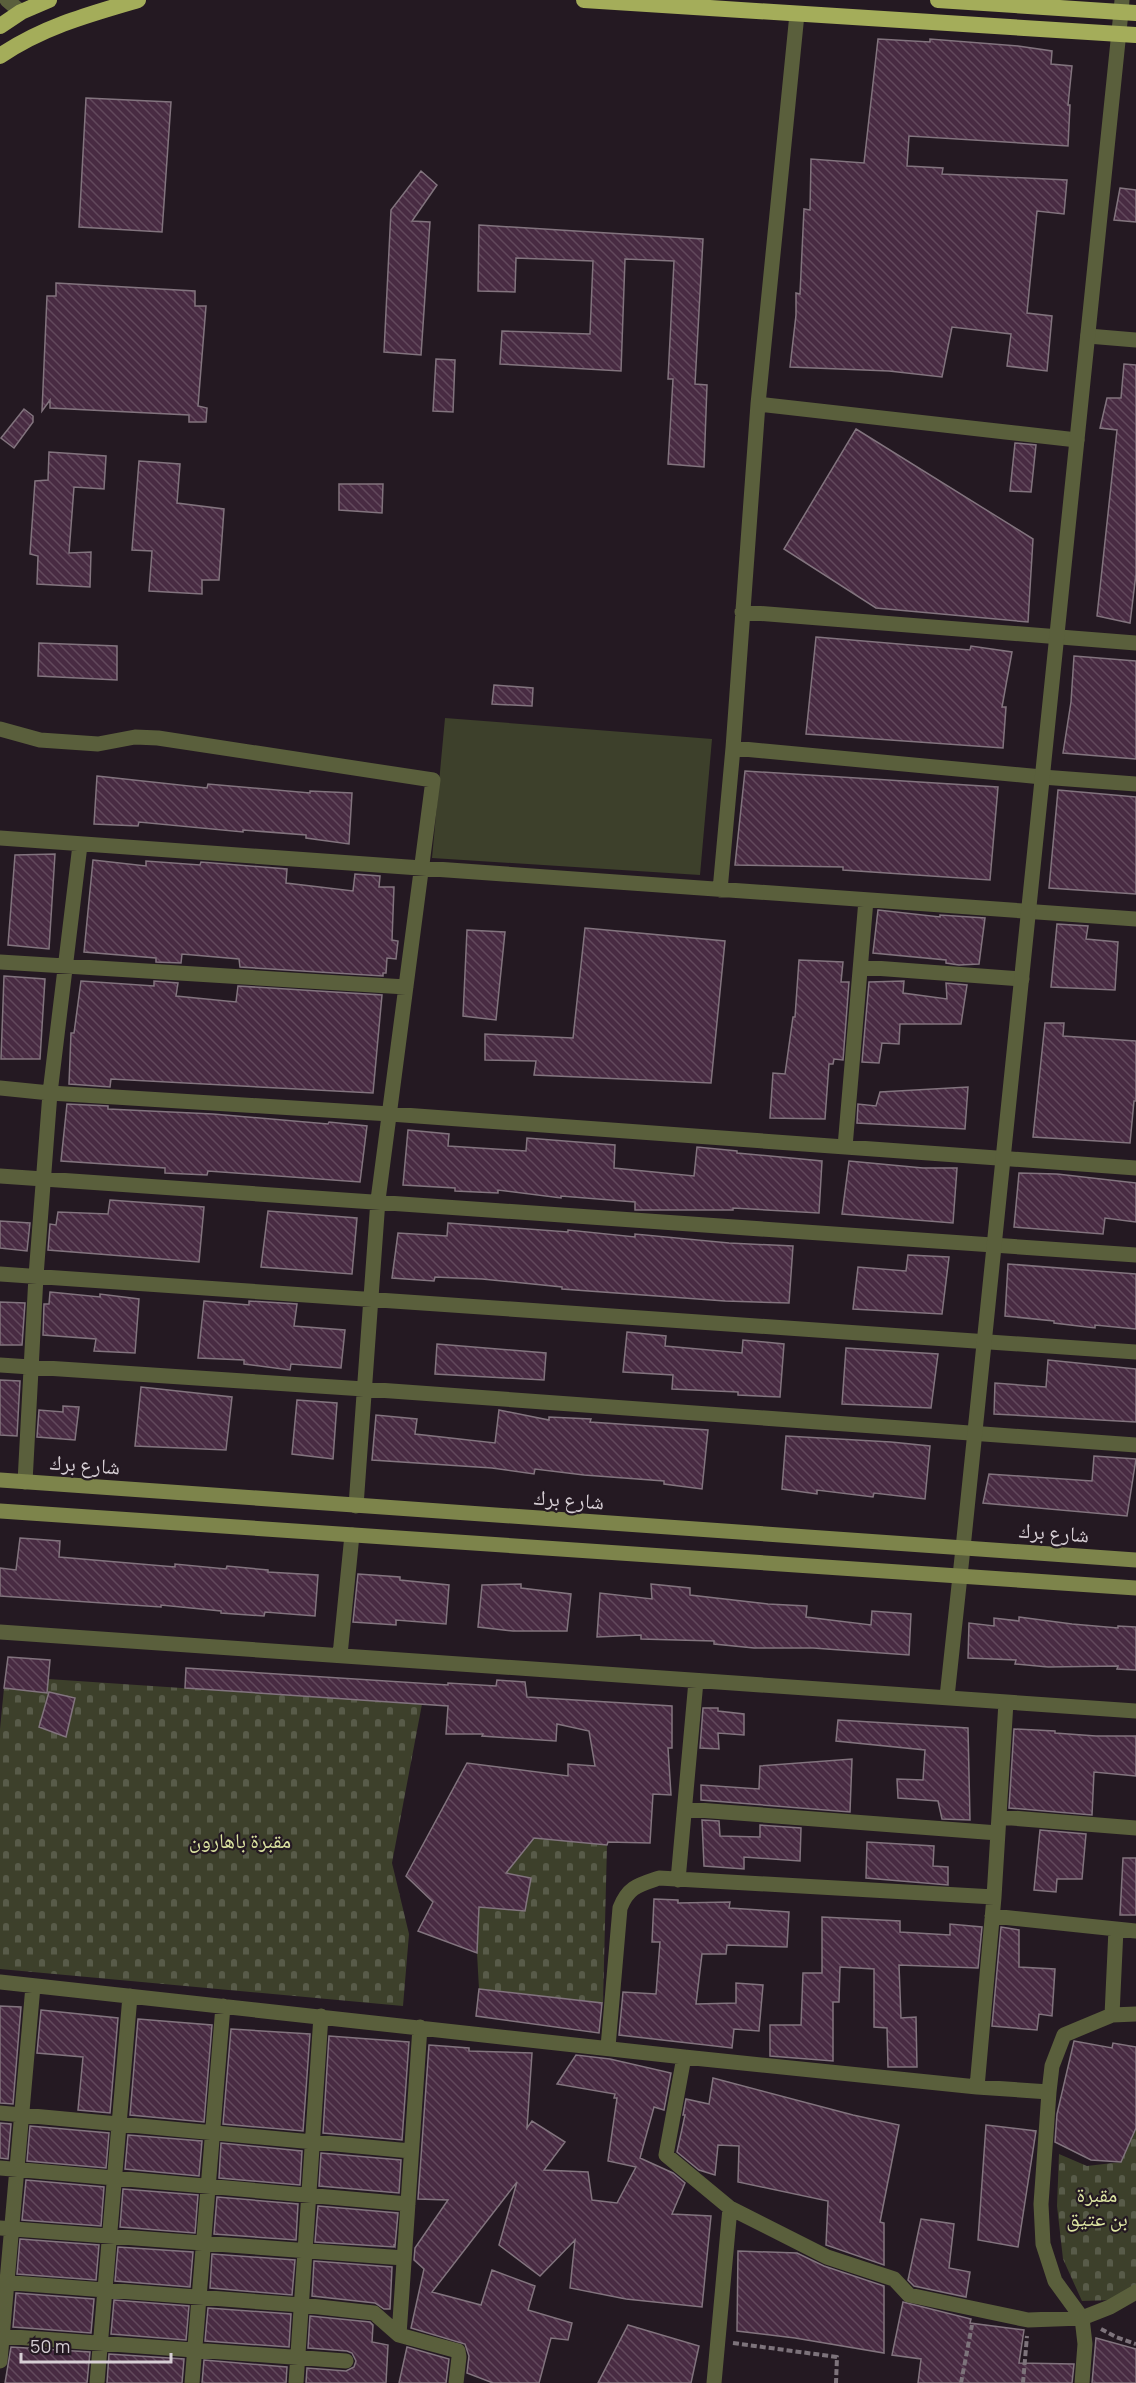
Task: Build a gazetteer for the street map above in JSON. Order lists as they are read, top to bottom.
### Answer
{
  "streets": {
    "main road": ["شارع برك"]
  },
  "parks": ["مقبرة باهارون", "مقبرة بن عتيق"],
  "scale_bar": "50 m"
}
